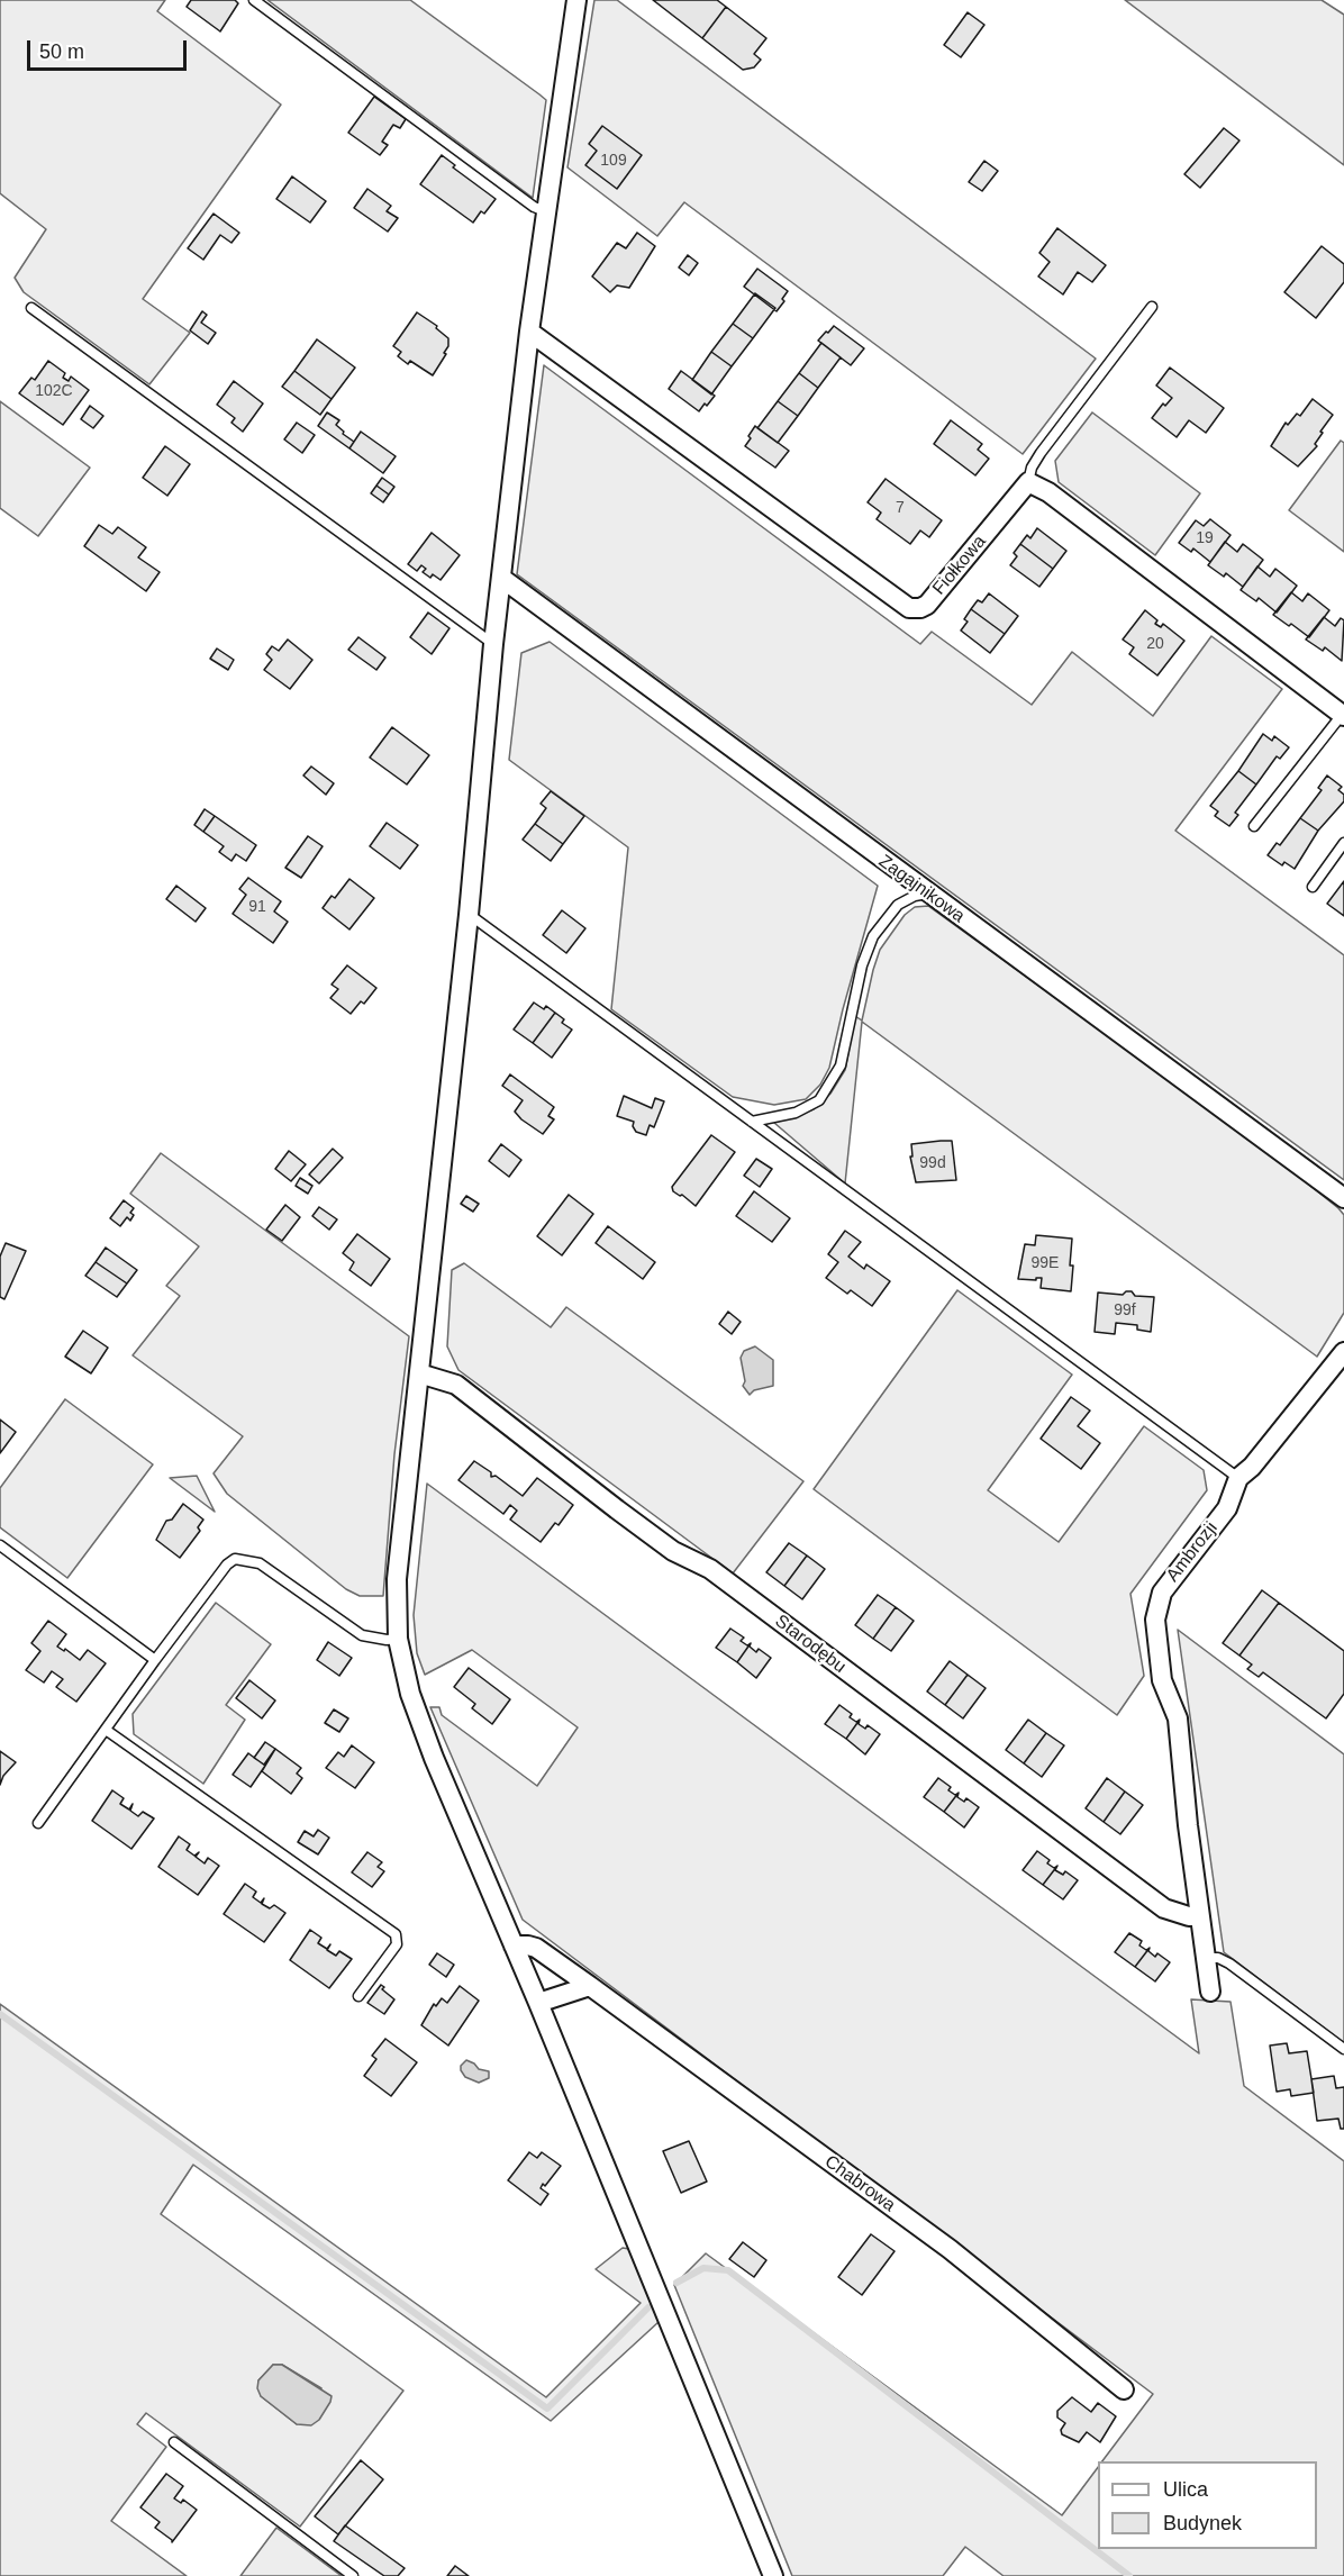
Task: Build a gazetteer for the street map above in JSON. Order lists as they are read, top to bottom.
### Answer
{
  "streets": {
    "street": [
      "Fiołkowa",
      "Zagajnikowa",
      "Ambrozji",
      "Starodębu",
      "Chabrowa"
    ]
  },
  "crossings": [
    ["Ambrozji", "Starodębu"]
  ],
  "house_numbers": [
    "109",
    "102C",
    "7",
    "19",
    "20",
    "91",
    "99d",
    "99E",
    "99f"
  ],
  "legend": ["Ulica", "Budynek"],
  "scale_bar": "50 m"
}
